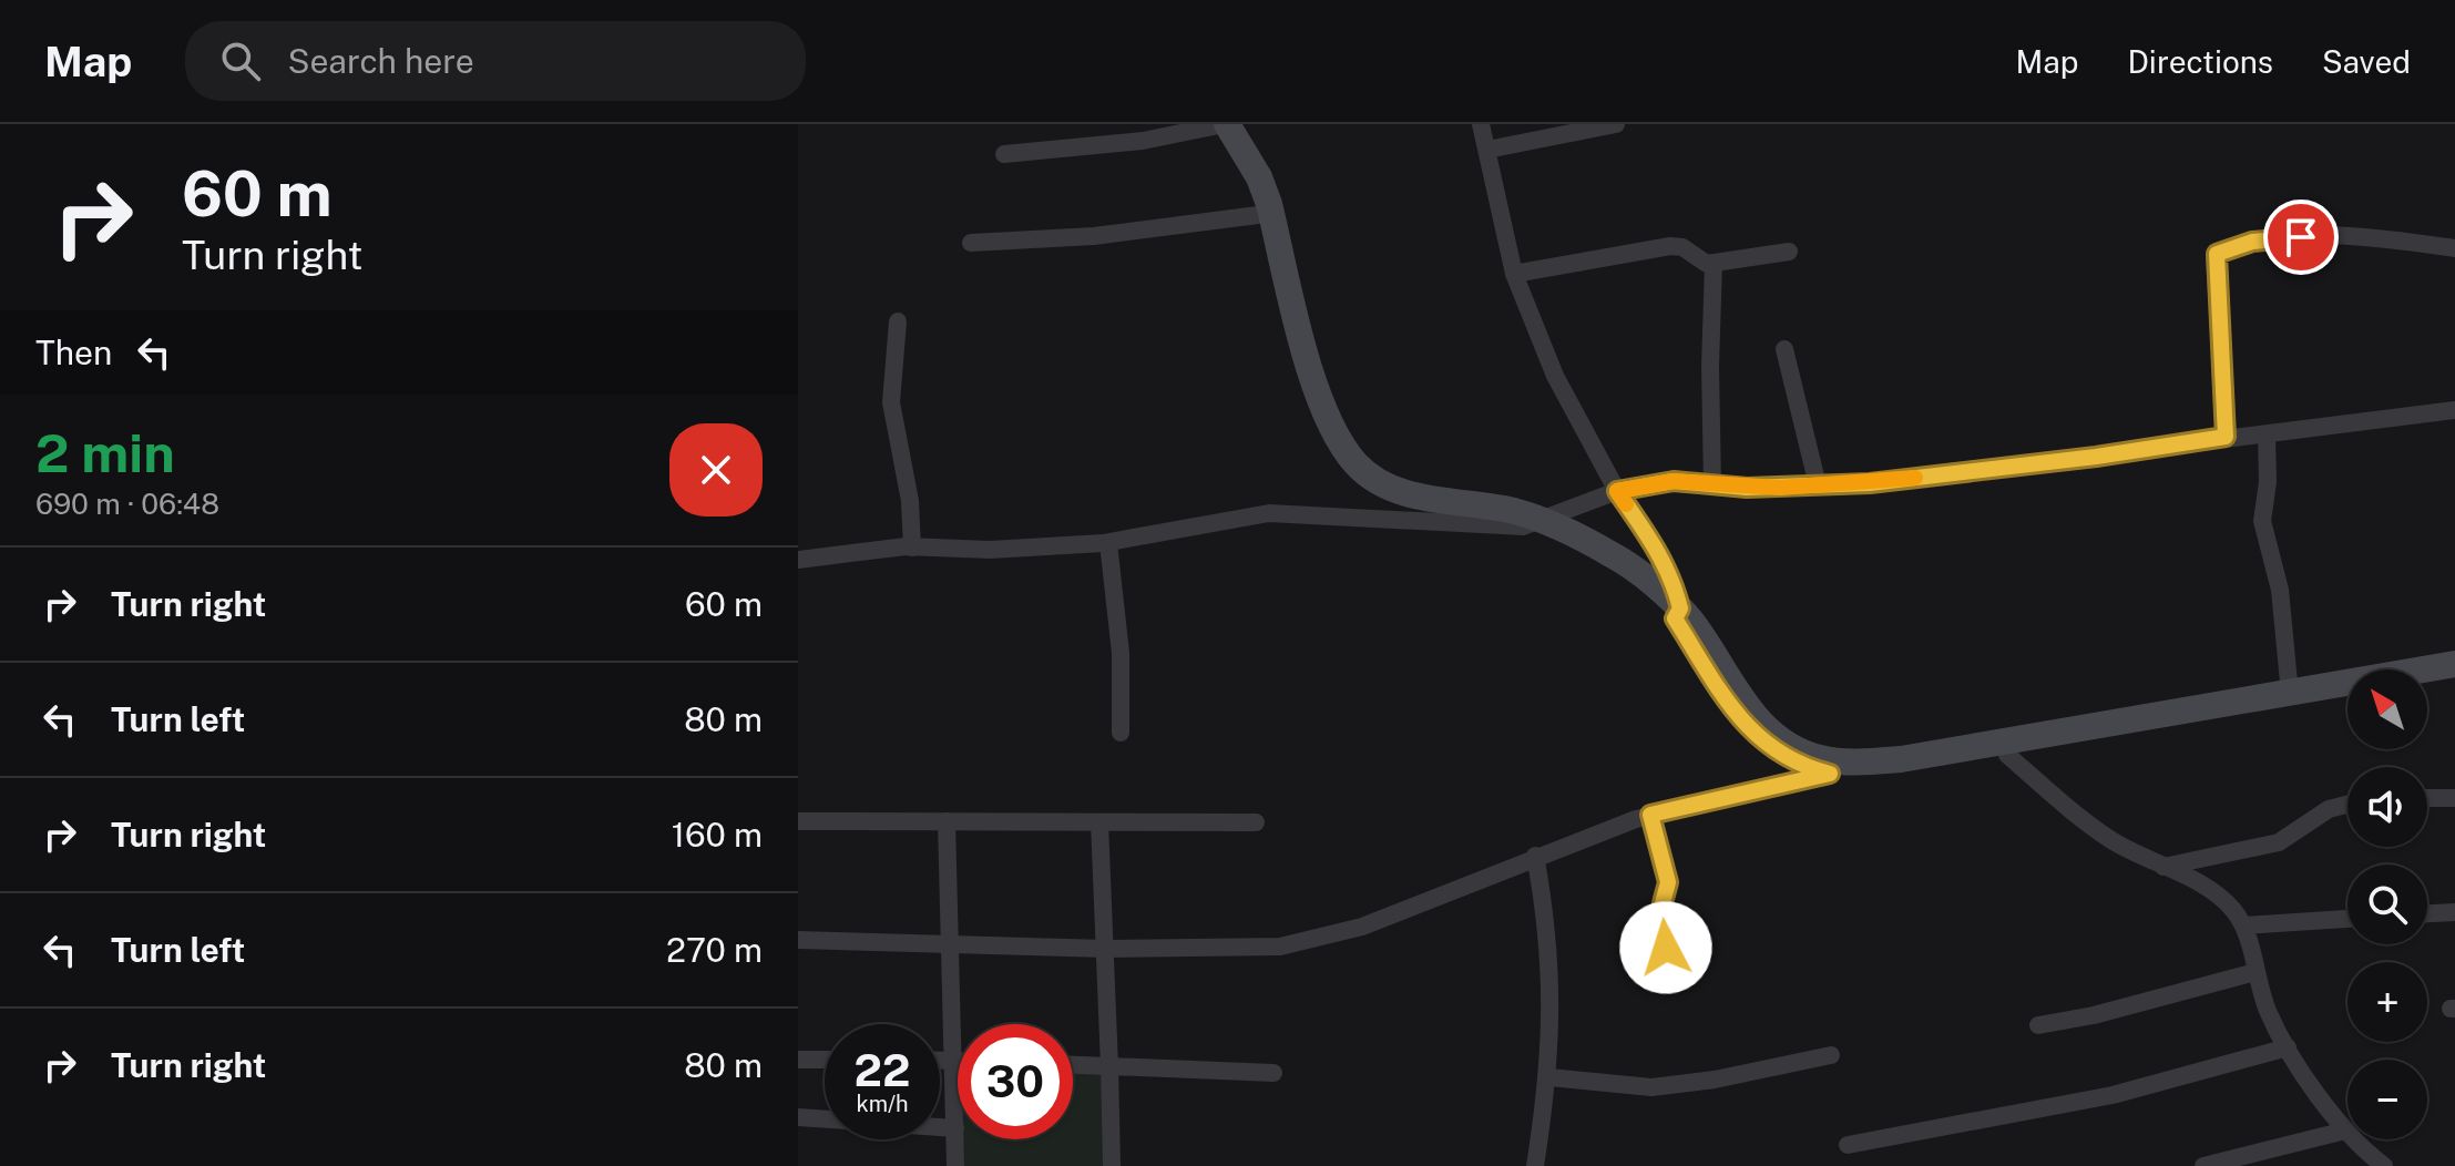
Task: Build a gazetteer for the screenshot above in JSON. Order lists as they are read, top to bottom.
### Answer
{
  "north": "top left",
  "page": {
    "header": "Map",
    "search": "Search here",
    "nav": ["Map", "Directions", "Saved"],
    "turn": ["60 m", "Turn right"],
    "then": "Then",
    "heading": ["2 min", "690 m · 06:48"],
    "list": [
      {
        "name": "Turn right",
        "value": "60 m"
      },
      {
        "name": "Turn left",
        "value": "80 m"
      },
      {
        "name": "Turn right",
        "value": "160 m"
      },
      {
        "name": "Turn left",
        "value": "270 m"
      },
      {
        "name": "Turn right",
        "value": "80 m"
      }
    ],
    "map_buttons": ["+", "−"],
    "speed": "22 km/h",
    "limit": "30"
  }
}
